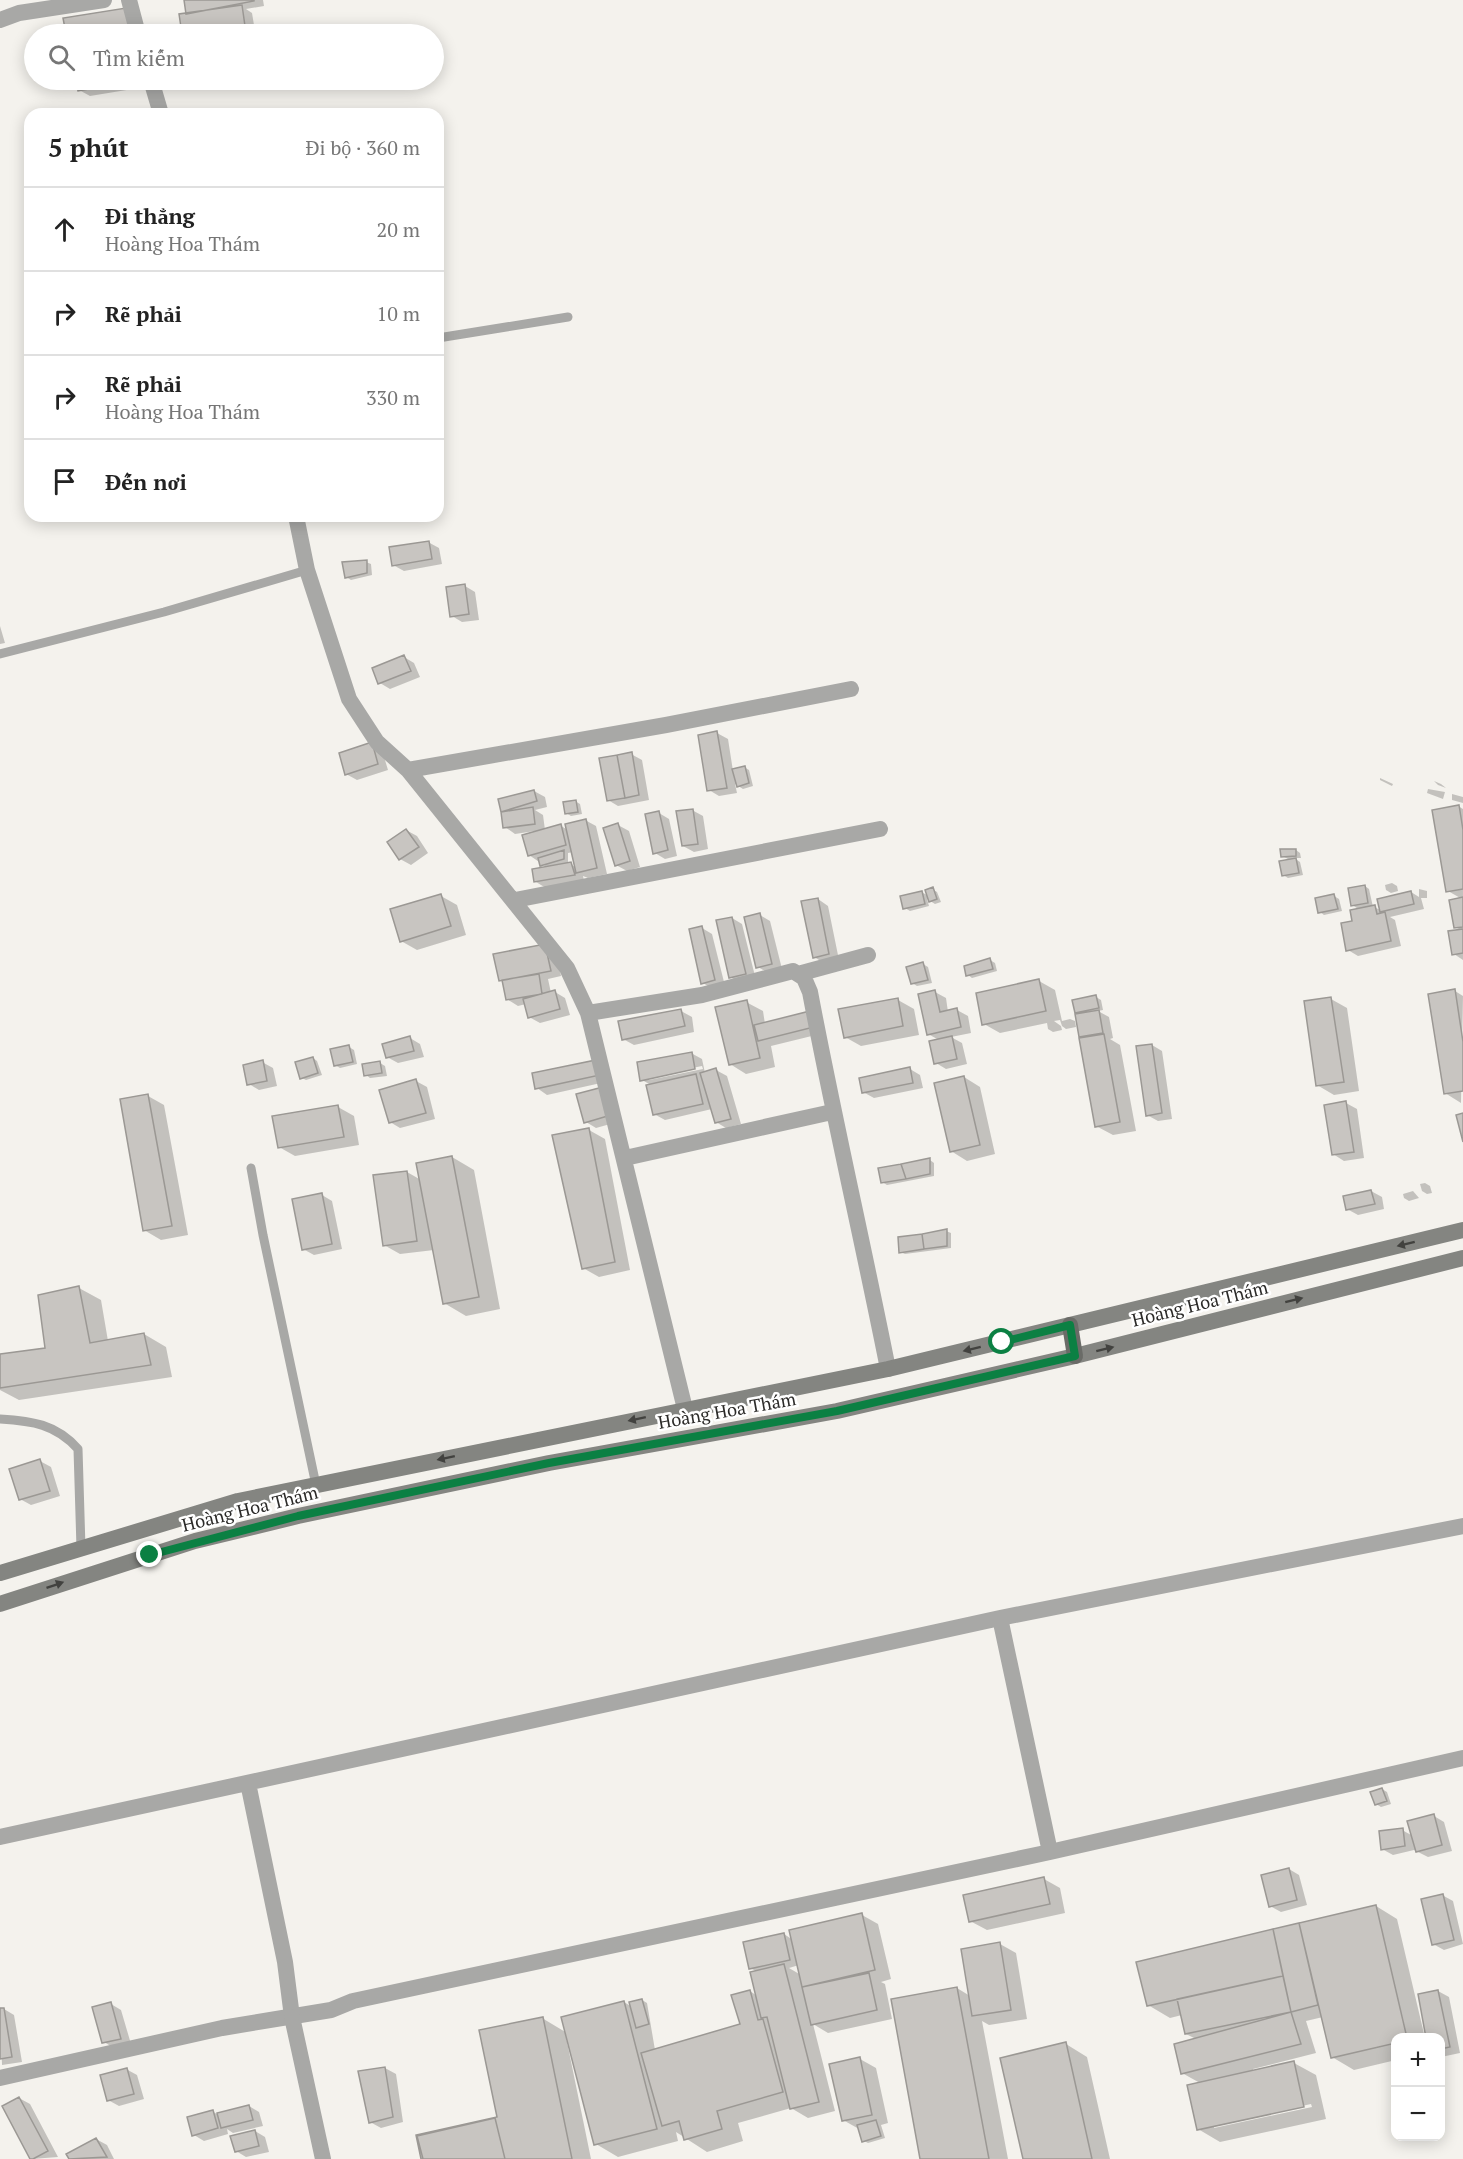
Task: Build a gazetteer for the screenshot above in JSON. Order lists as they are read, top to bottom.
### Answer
{
  "streets": {
    "main road": ["Hoàng Hoa Thám"]
  },
  "page": {
    "search": "Tìm kiếm",
    "heading": ["5 phút", "Đi bộ · 360 m"],
    "list": [
      ["Đi thẳng", "Hoàng Hoa Thám", "20 m"],
      ["Rẽ phải", "10 m"],
      ["Rẽ phải", "Hoàng Hoa Thám", "330 m"],
      "Đến nơi"
    ],
    "map_buttons": ["+", "−"]
  }
}
